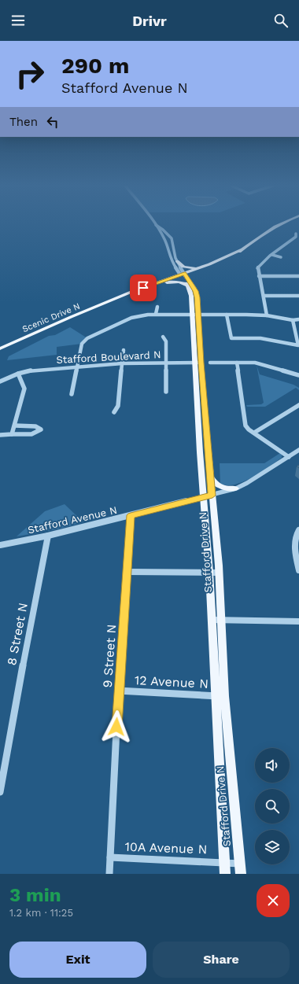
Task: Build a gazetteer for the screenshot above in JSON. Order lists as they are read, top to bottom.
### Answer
{
  "streets": {
    "main road": ["Scenic Drive N", "Stafford Drive N"],
    "street": [
      "Stafford Boulevard N",
      "Stafford Avenue N",
      "8 Street N",
      "9 Street N",
      "12 Avenue N",
      "10A Avenue N"
    ]
  },
  "crossings": [
    ["Scenic Drive N", "Stafford Drive N"],
    ["Stafford Boulevard N", "Stafford Drive N"],
    ["Stafford Avenue N", "Stafford Drive N"],
    ["Stafford Avenue N", "8 Street N"],
    ["Stafford Avenue N", "9 Street N"],
    ["Stafford Drive N", "12 Avenue N"],
    ["Stafford Drive N", "10A Avenue N"],
    ["9 Street N", "12 Avenue N"],
    ["9 Street N", "10A Avenue N"]
  ],
  "page": {
    "header": "Drivr",
    "turn": ["290 m", "Stafford Avenue N"],
    "then": "Then",
    "heading": ["3 min", "1.2 km · 11:25"],
    "buttons": ["Exit", "Share"]
  }
}
